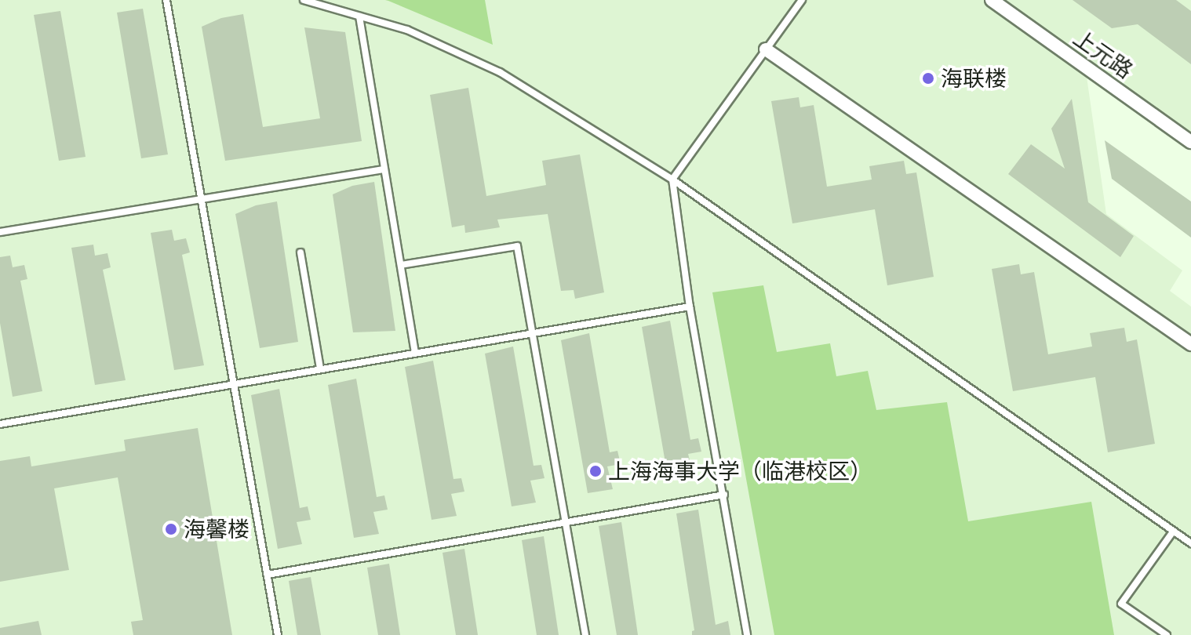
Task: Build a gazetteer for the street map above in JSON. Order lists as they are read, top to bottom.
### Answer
{
  "streets": {
    "street": ["上元路"]
  },
  "places": ["海联楼", "上海海事大学（临港校区）", "海馨楼"]
}
